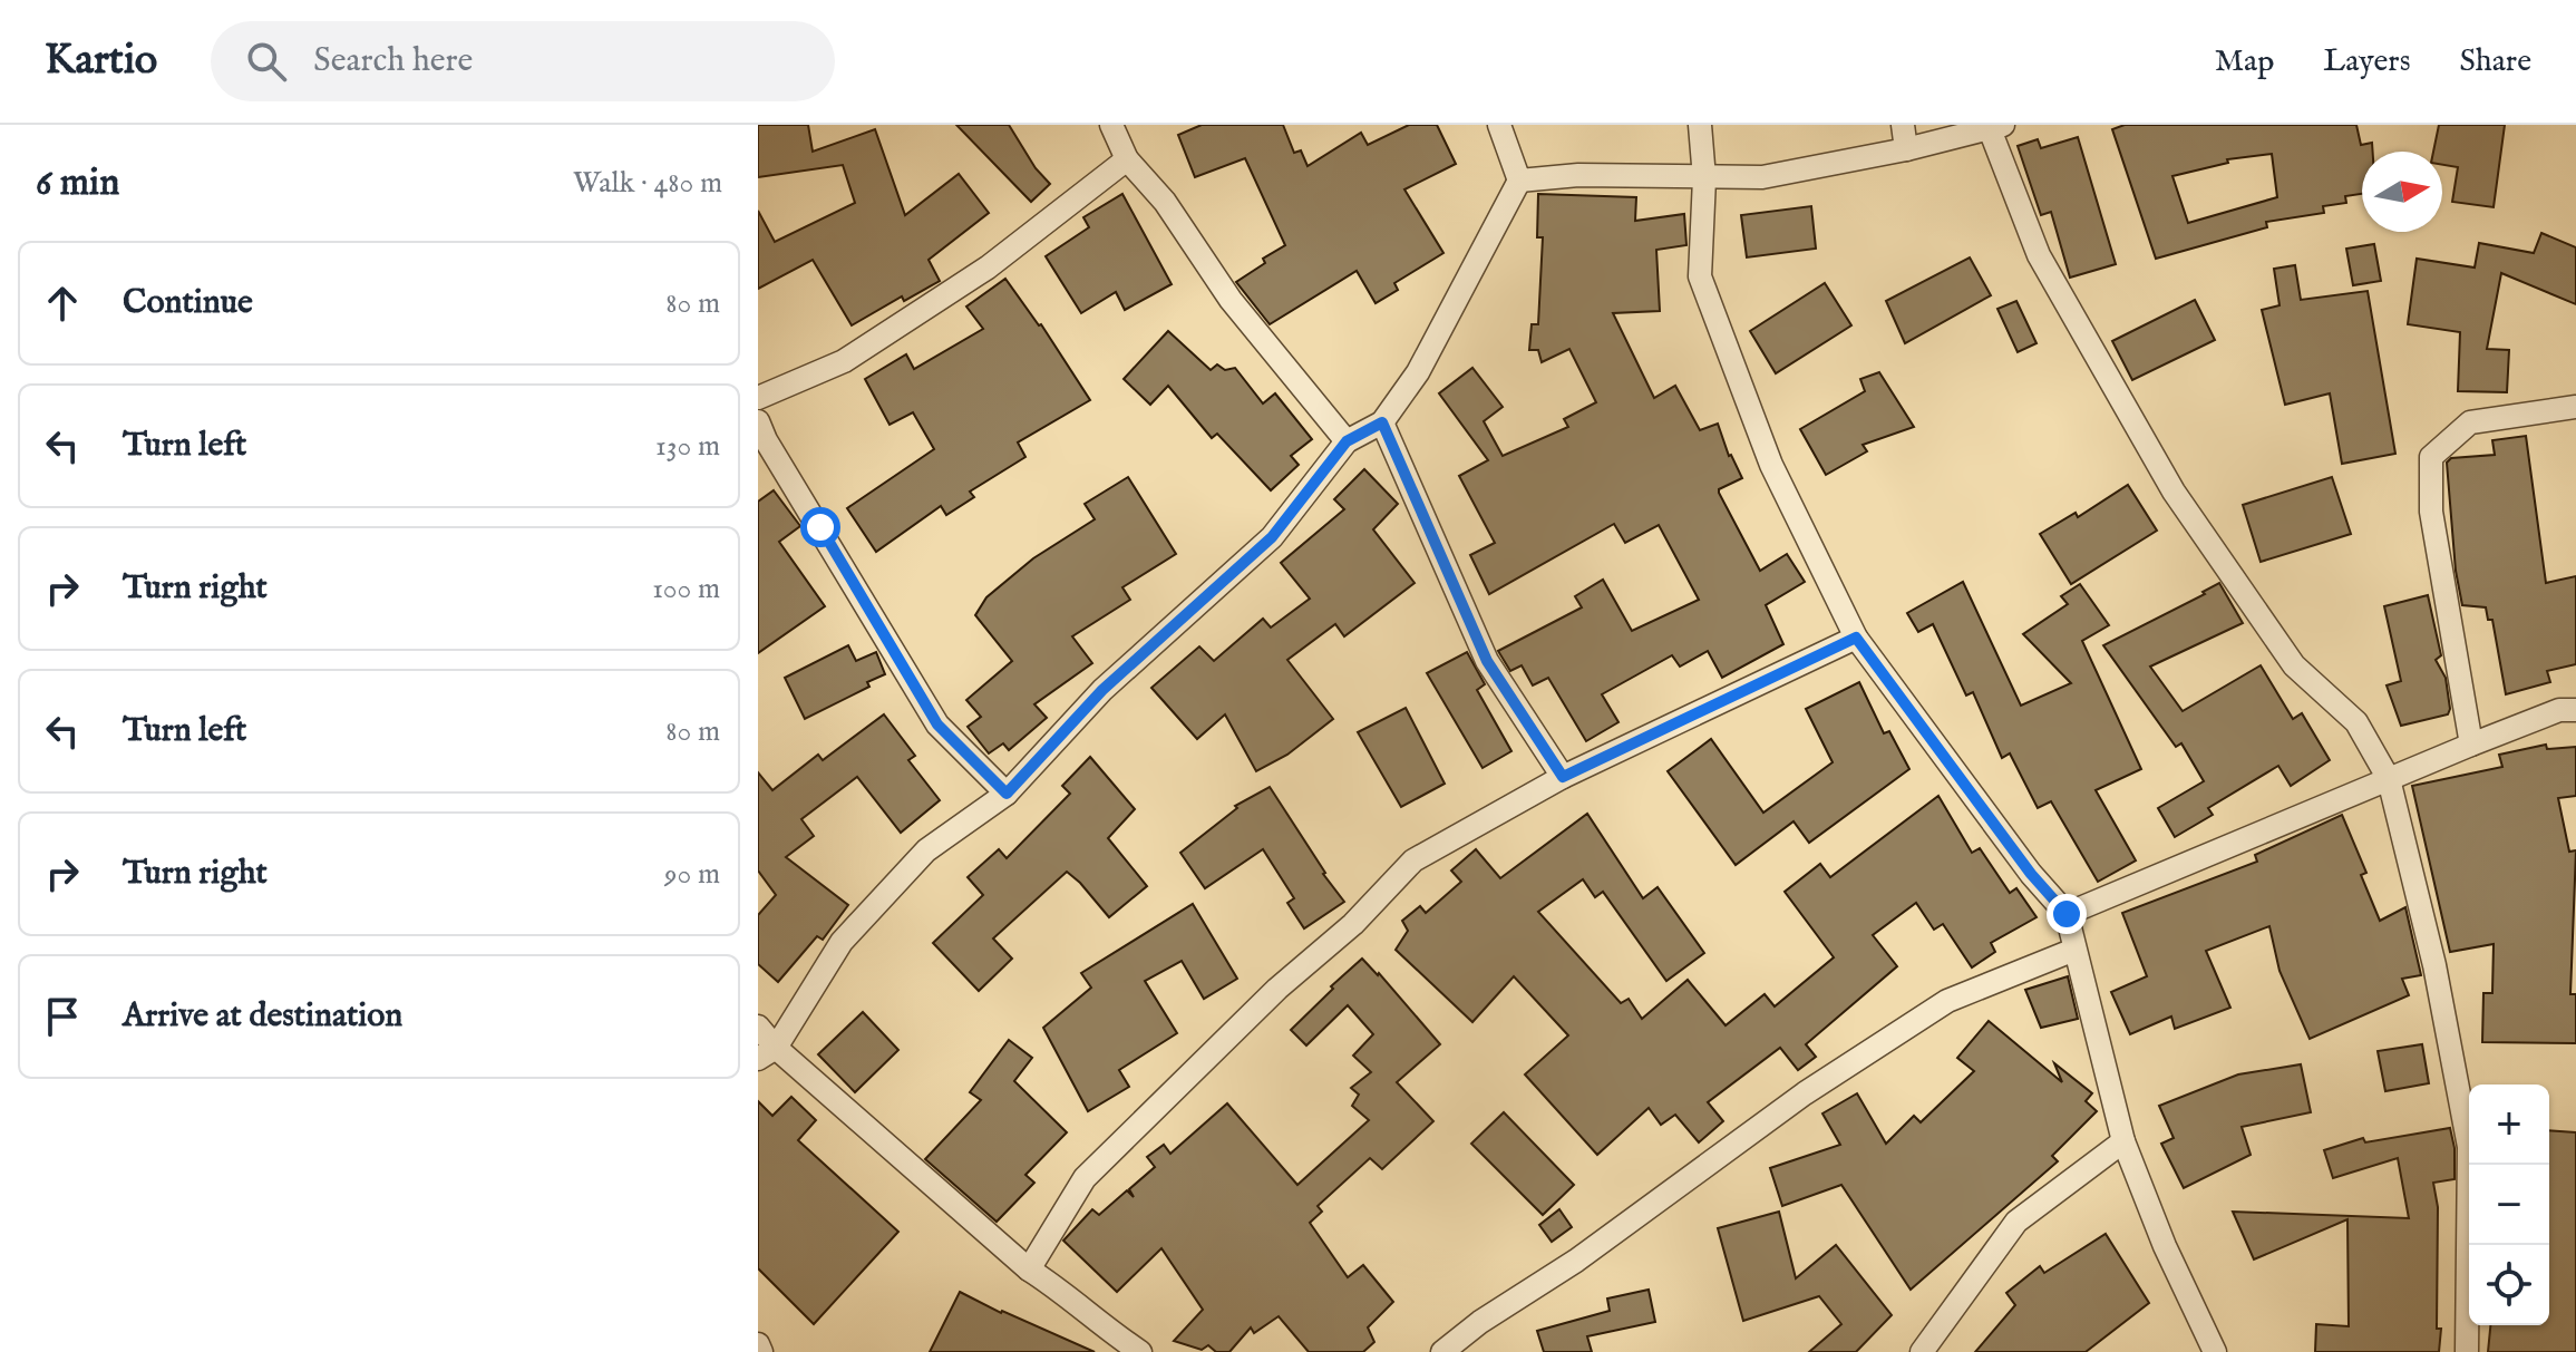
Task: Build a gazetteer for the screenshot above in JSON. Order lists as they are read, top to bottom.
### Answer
{
  "north": "right",
  "page": {
    "header": "Kartio",
    "search": "Search here",
    "nav": ["Map", "Layers", "Share"],
    "heading": ["6 min", "Walk · 480 m"],
    "list": [
      ["Continue", "80 m"],
      ["Turn left", "130 m"],
      ["Turn right", "100 m"],
      ["Turn left", "80 m"],
      ["Turn right", "90 m"],
      "Arrive at destination"
    ],
    "map_buttons": ["+", "−"]
  }
}
